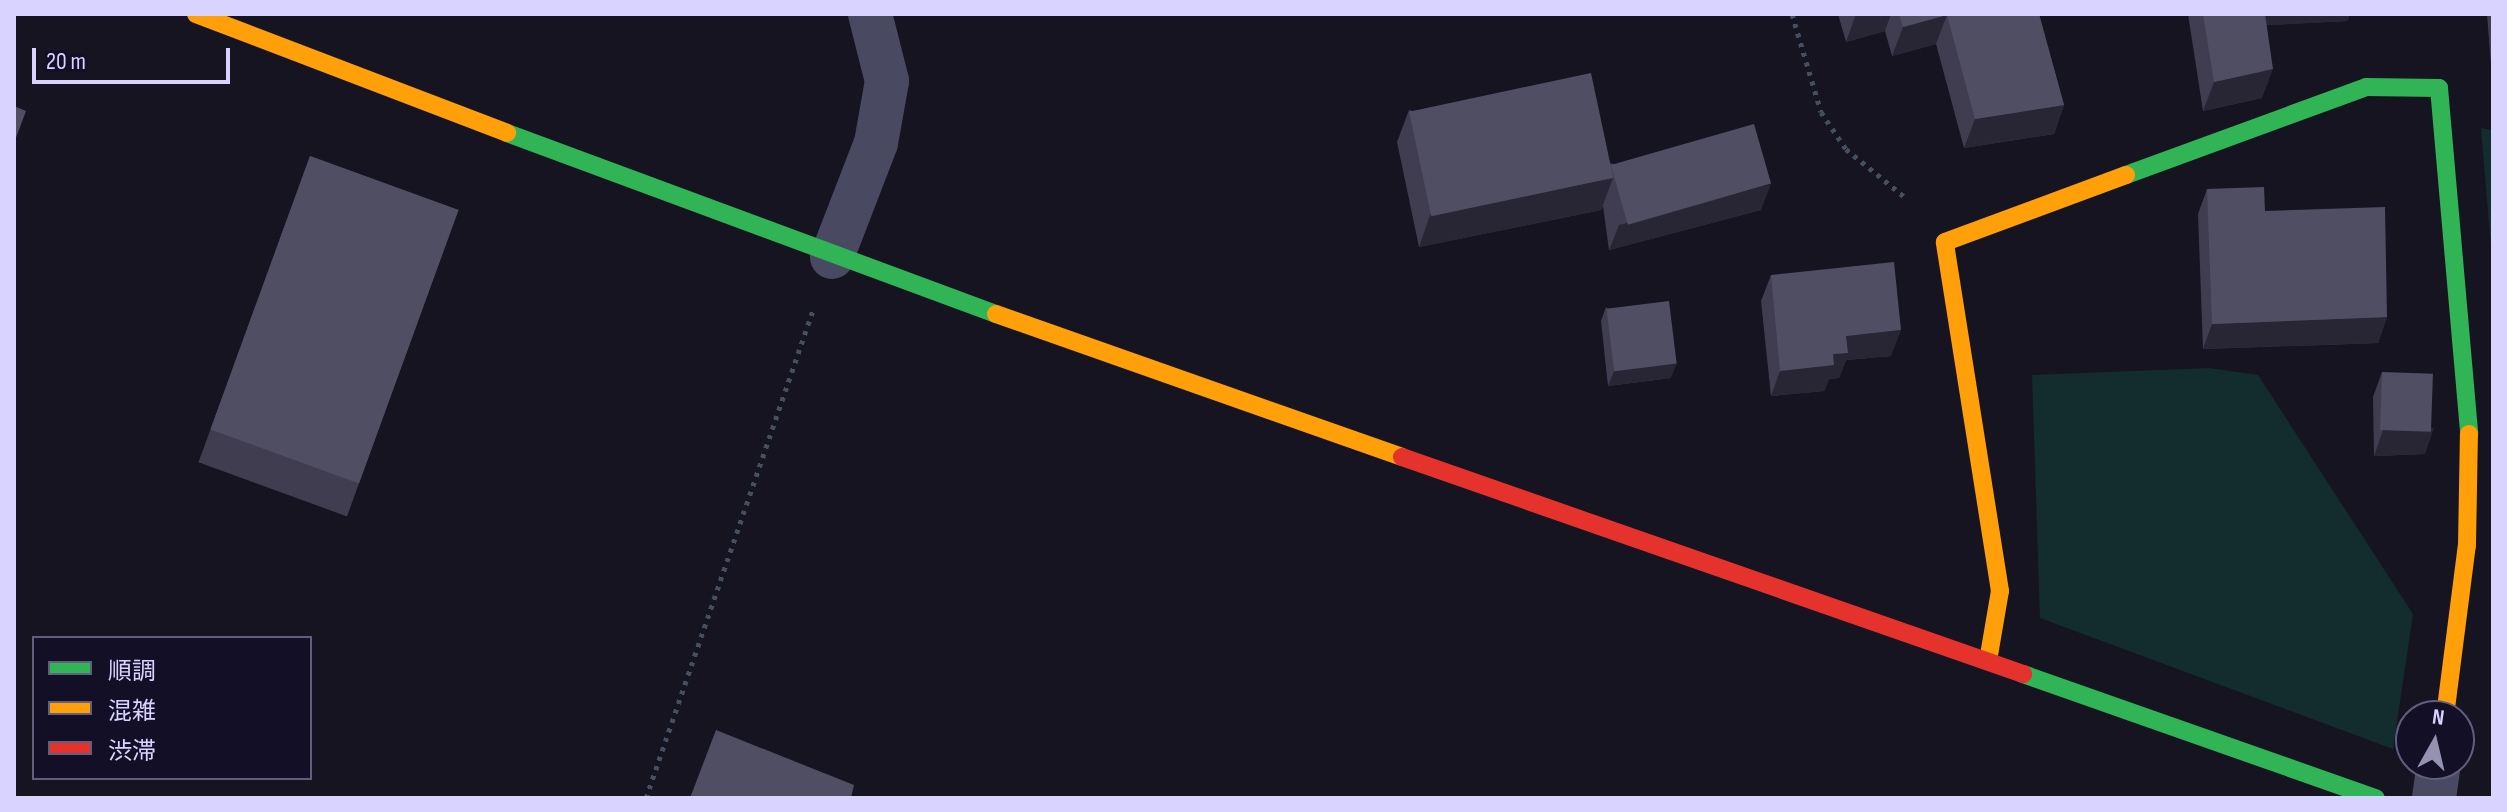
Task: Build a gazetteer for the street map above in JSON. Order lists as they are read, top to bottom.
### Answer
{
  "legend": ["順調", "混雑", "渋滞"],
  "scale_bar": "20 m",
  "north": "top"
}
